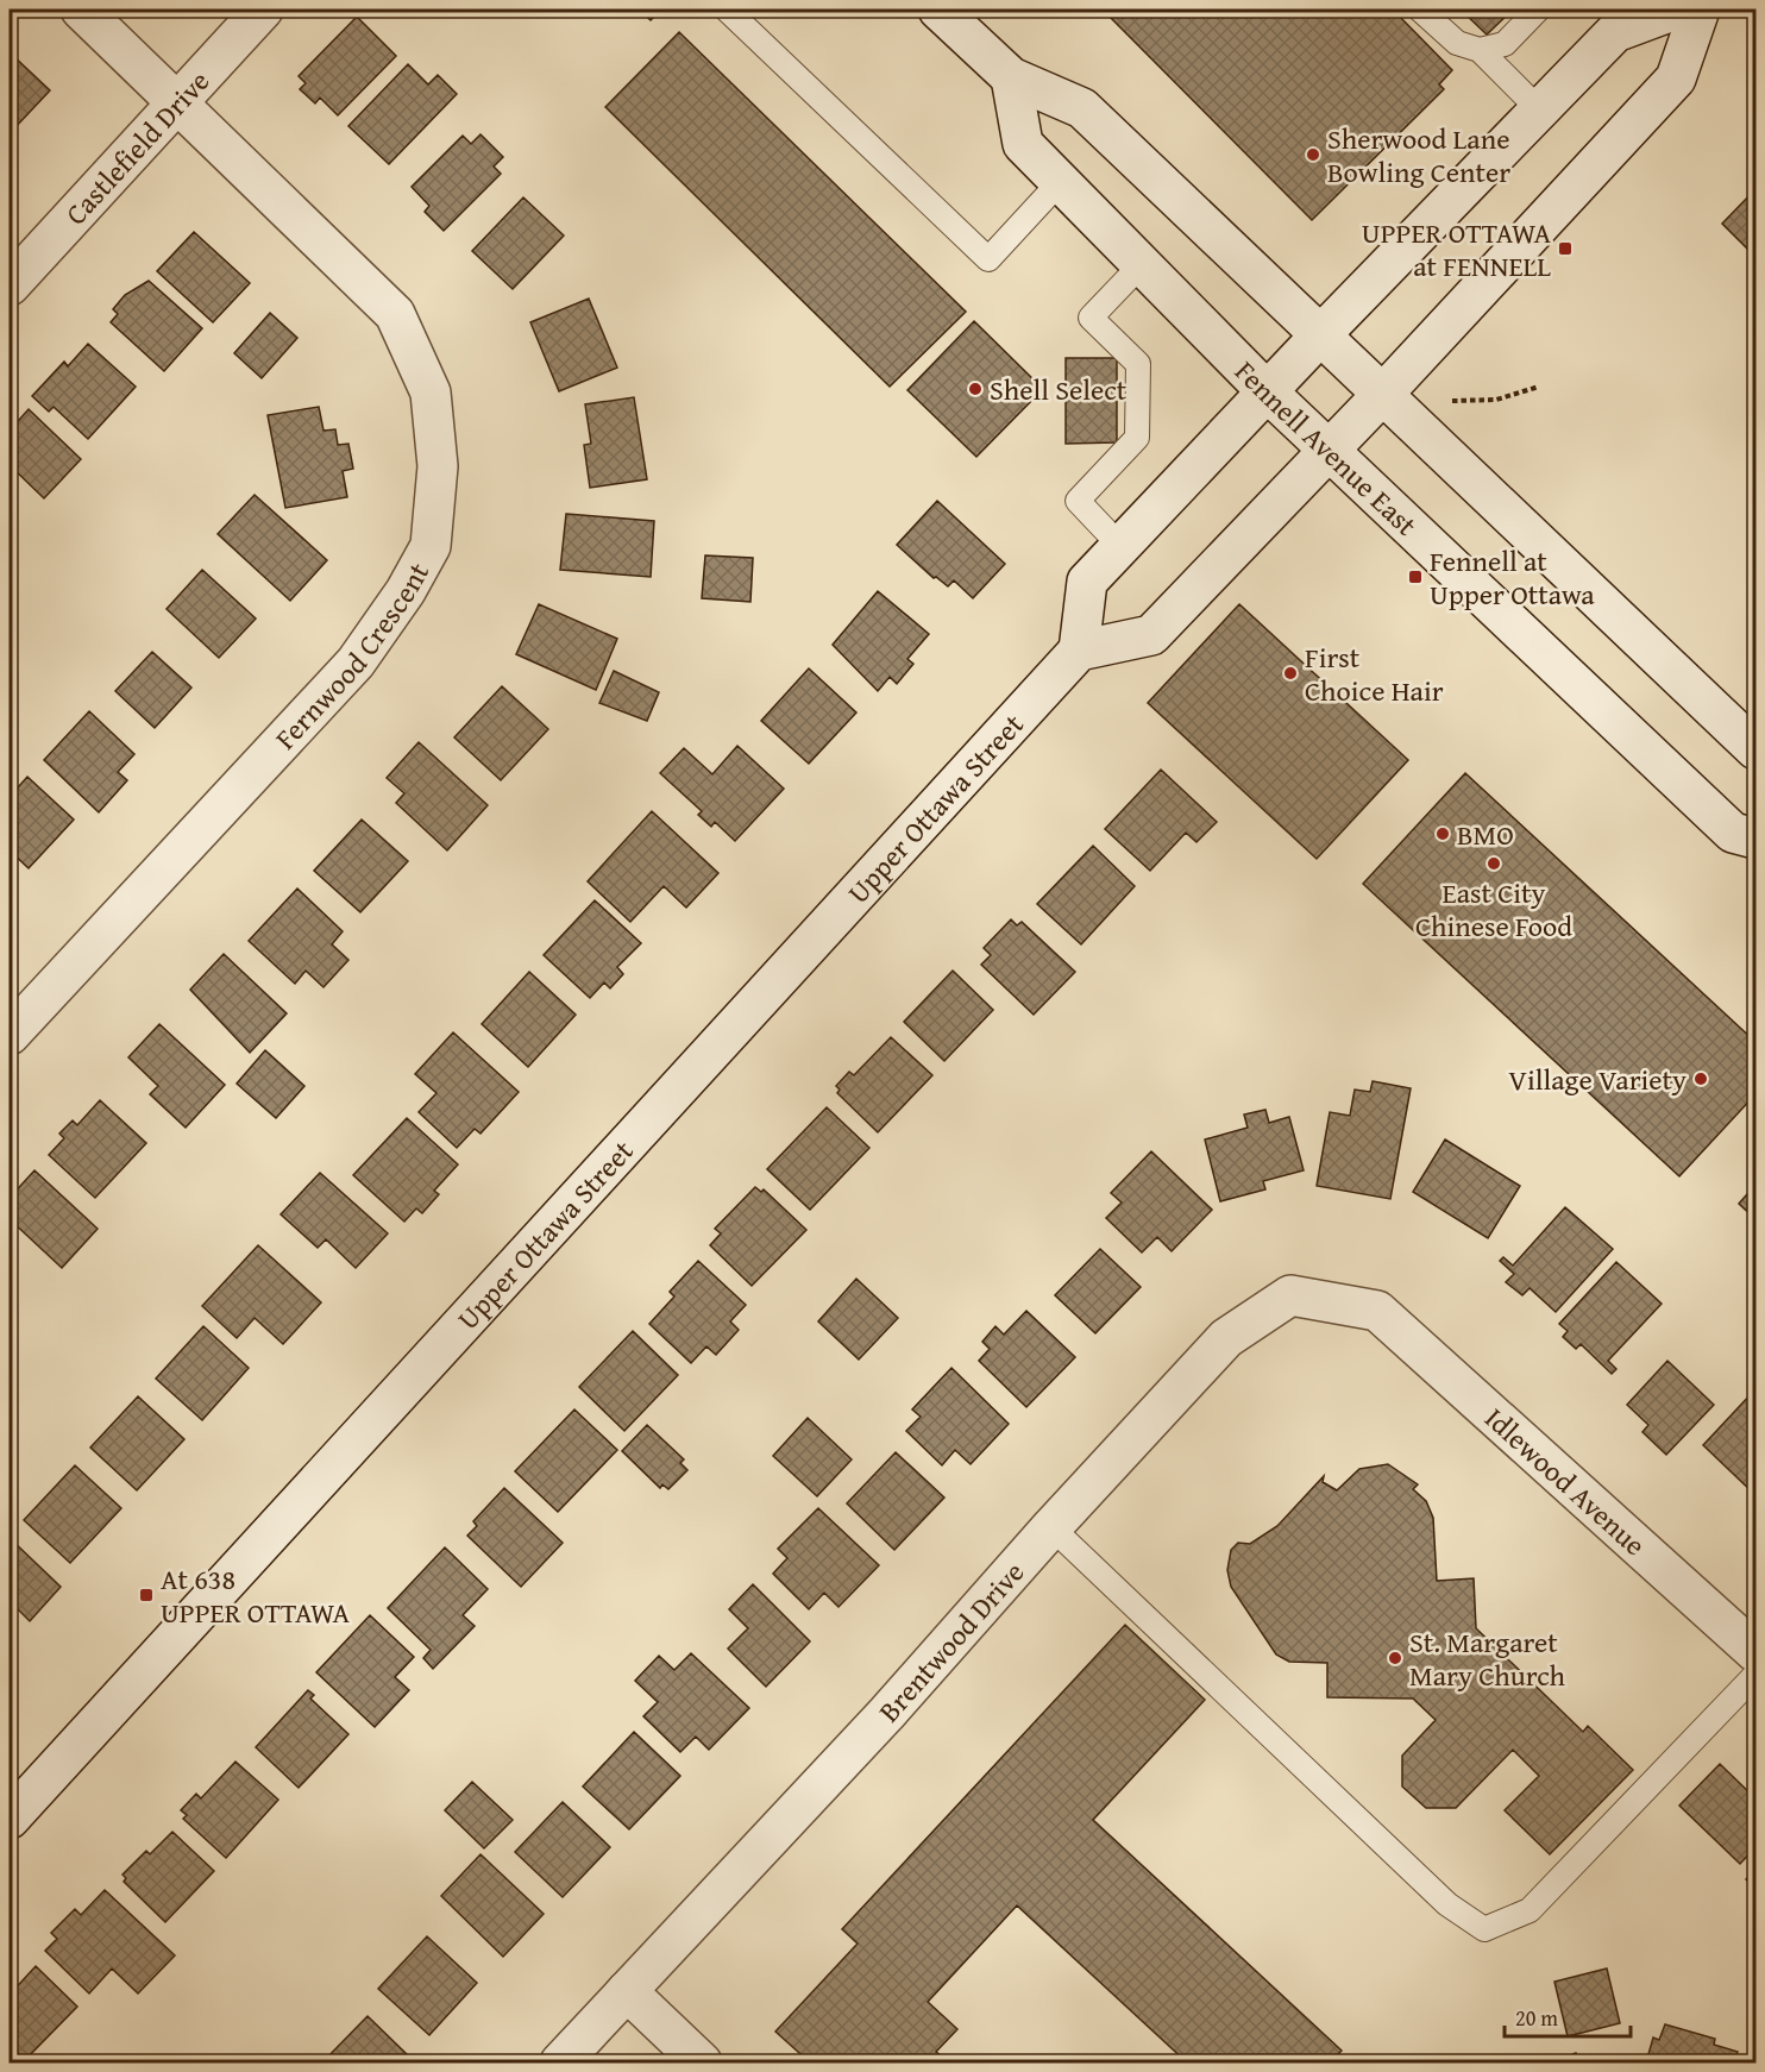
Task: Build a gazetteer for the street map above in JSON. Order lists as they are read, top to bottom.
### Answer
{
  "streets": {
    "main road": [
      "Castlefield Drive",
      "Fennell Avenue East",
      "Fernwood Crescent",
      "Upper Ottawa Street",
      "Idlewood Avenue",
      "Brentwood Drive"
    ]
  },
  "crossings": [
    ["Castlefield Drive", "Fernwood Crescent"],
    ["Idlewood Avenue", "Brentwood Drive"]
  ],
  "places": {
    "other": [
      "Sherwood Lane Bowling Center",
      "Shell Select",
      "First Choice Hair",
      "BMO",
      "East City Chinese Food",
      "Village Variety",
      "St. Margaret Mary Church"
    ],
    "transit": ["UPPER OTTAWA at FENNELL", "Fennell at Upper Ottawa", "At 638 UPPER OTTAWA"]
  },
  "scale_bar": "20 m"
}
